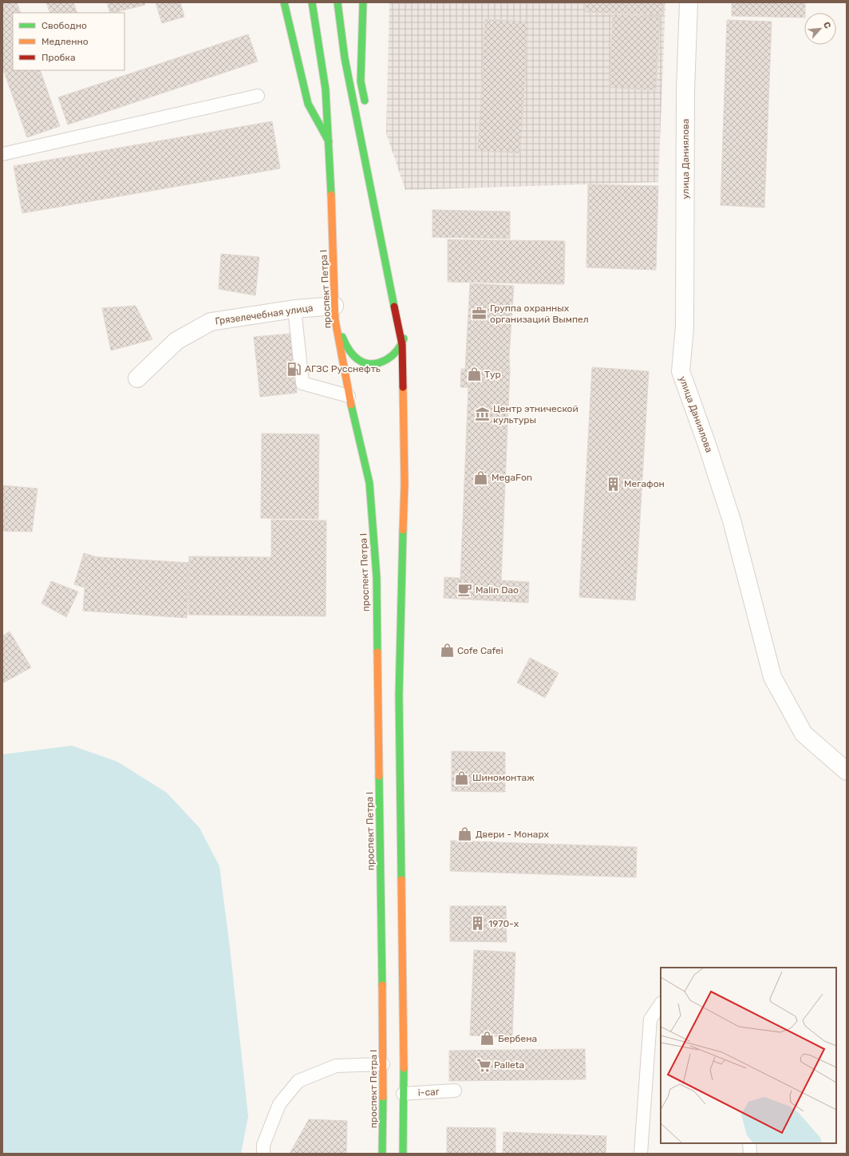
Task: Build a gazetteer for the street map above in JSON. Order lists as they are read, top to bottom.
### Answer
{
  "streets": {
    "main road": ["проспект Петра I"],
    "street": ["улица Даниялова", "Грязелечебная улица"],
    "lane": ["i-car"]
  },
  "crossings": [
    ["проспект Петра I", "Грязелечебная улица"]
  ],
  "places": {
    "office": ["Группа охранных организаций Вымпел"],
    "fuel station": ["АГЗС Русснефть"],
    "shop": [
      "Тур",
      "MegaFon",
      "Cofe Cafei",
      "Шиномонтаж",
      "Двери - Монарх",
      "Бербена"
    ],
    "museum": ["Центр этнической культуры"],
    "building": ["Мегафон", "1970-х"],
    "cafe": ["Malin Dao"],
    "supermarket": ["Palleta"]
  },
  "legend": ["Свободно", "Медленно", "Пробка"],
  "north": "top right"
}
